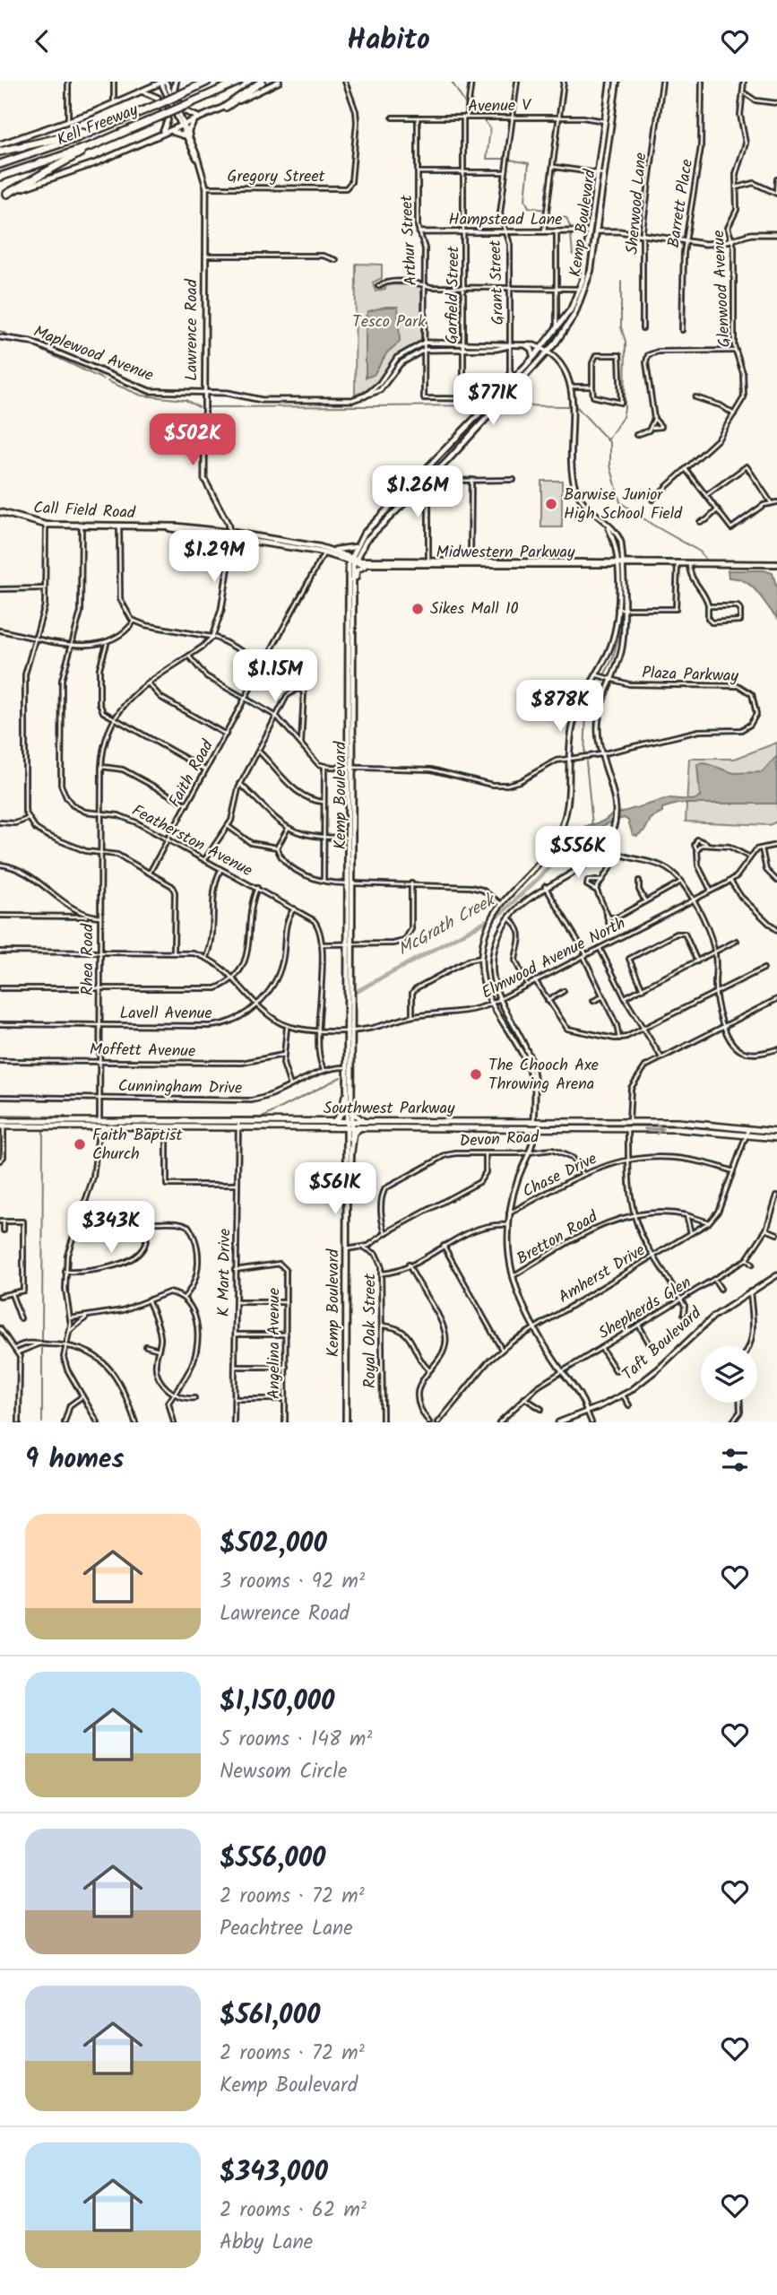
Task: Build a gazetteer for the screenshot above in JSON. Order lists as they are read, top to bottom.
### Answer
{
  "streets": {
    "highway": ["Kell Freeway"],
    "main road": [
      "Kemp Boulevard",
      "Call Field Road",
      "Midwestern Parkway",
      "Southwest Parkway"
    ],
    "street": [
      "Avenue V",
      "Gregory Street",
      "Sherwood Lane",
      "Barrett Place",
      "Hampstead Lane",
      "Arthur Street",
      "Grant Street",
      "Glenwood Avenue",
      "Garfield Street",
      "Lawrence Road",
      "Maplewood Avenue",
      "Plaza Parkway",
      "Faith Road",
      "Featherston Avenue",
      "Elmwood Avenue North",
      "Rhea Road",
      "Lavell Avenue",
      "Moffett Avenue",
      "Cunningham Drive",
      "Devon Road",
      "Chase Drive",
      "Bretton Road",
      "K Mart Drive",
      "Amherst Drive",
      "Shepherds Glen",
      "Royal Oak Street",
      "Angelina Avenue",
      "Taft Boulevard"
    ]
  },
  "crossings": [
    ["Avenue V", "Kemp Boulevard"],
    ["Avenue V", "Arthur Street"],
    ["Avenue V", "Grant Street"],
    ["Avenue V", "Garfield Street"],
    ["Gregory Street", "Lawrence Road"],
    ["Sherwood Lane", "Hampstead Lane"],
    ["Barrett Place", "Hampstead Lane"],
    ["Hampstead Lane", "Kemp Boulevard"],
    ["Hampstead Lane", "Arthur Street"],
    ["Hampstead Lane", "Grant Street"],
    ["Hampstead Lane", "Glenwood Avenue"],
    ["Hampstead Lane", "Garfield Street"],
    ["Kemp Boulevard", "Grant Street"],
    ["Kemp Boulevard", "Call Field Road"],
    ["Kemp Boulevard", "Midwestern Parkway"],
    ["Kemp Boulevard", "Plaza Parkway"],
    ["Kemp Boulevard", "Elmwood Avenue North"],
    ["Kemp Boulevard", "Cunningham Drive"],
    ["Kemp Boulevard", "Southwest Parkway"],
    ["Arthur Street", "Garfield Street"],
    ["Arthur Street", "Maplewood Avenue"],
    ["Lawrence Road", "Maplewood Avenue"],
    ["Lawrence Road", "Call Field Road"],
    ["Call Field Road", "Midwestern Parkway"],
    ["Call Field Road", "Faith Road"],
    ["Call Field Road", "Featherston Avenue"],
    ["Faith Road", "Featherston Avenue"],
    ["Featherston Avenue", "Elmwood Avenue North"],
    ["Featherston Avenue", "Rhea Road"],
    ["Featherston Avenue", "Lavell Avenue"],
    ["Featherston Avenue", "Cunningham Drive"],
    ["Rhea Road", "Lavell Avenue"],
    ["Rhea Road", "Moffett Avenue"],
    ["Rhea Road", "Cunningham Drive"],
    ["Rhea Road", "Southwest Parkway"],
    ["Southwest Parkway", "K Mart Drive"],
    ["Devon Road", "Chase Drive"],
    ["Bretton Road", "Amherst Drive"],
    ["K Mart Drive", "Angelina Avenue"]
  ],
  "water": ["McGrath Creek"],
  "parks": ["Tesco Park"],
  "places": [
    "Barwise Junior High School Field",
    "Sikes Mall 10",
    "The Chooch Axe Throwing Arena",
    "Faith Baptist Church"
  ],
  "page": {
    "header": "Habito",
    "price": [
      "$771K",
      "$502K",
      "$1.26M",
      "$1.29M",
      "$1.15M",
      "$878K",
      "$556K",
      "$561K",
      "$343K"
    ],
    "heading": "9 homes",
    "list": [
      {
        "name": "$502,000",
        "note": "3 rooms · 92 m² · Lawrence Road"
      },
      {
        "name": "$1,150,000",
        "note": "5 rooms · 148 m² · Newsom Circle"
      },
      {
        "name": "$556,000",
        "note": "2 rooms · 72 m² · Peachtree Lane"
      },
      {
        "name": "$561,000",
        "note": "2 rooms · 72 m² · Kemp Boulevard"
      },
      {
        "name": "$343,000",
        "note": "2 rooms · 62 m² · Abby Lane"
      }
    ]
  }
}
